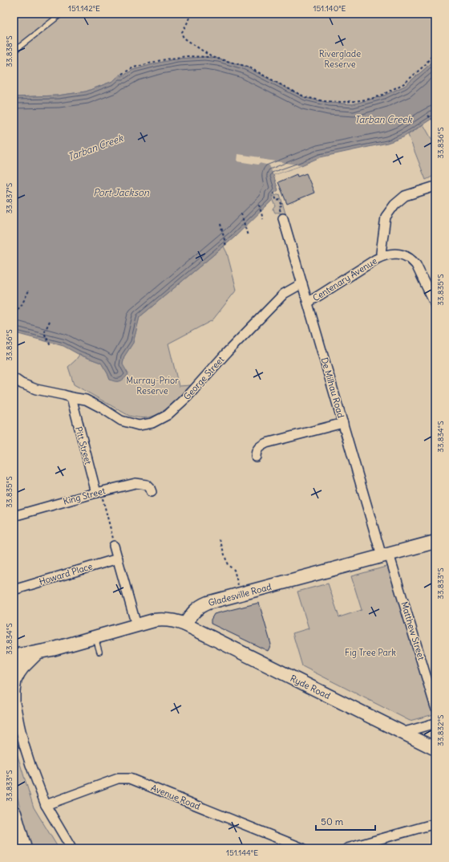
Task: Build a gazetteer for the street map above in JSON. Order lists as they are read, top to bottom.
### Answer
{
  "streets": {
    "main road": ["Gladesville Road", "Ryde Road"],
    "street": [
      "Centenary Avenue",
      "George Street",
      "De Milhau Road",
      "Pitt Street",
      "King Street",
      "Howard Place",
      "Matthew Street",
      "Avenue Road"
    ]
  },
  "crossings": [
    ["Centenary Avenue", "De Milhau Road"],
    ["George Street", "De Milhau Road"],
    ["George Street", "Pitt Street"],
    ["De Milhau Road", "Gladesville Road"],
    ["De Milhau Road", "Matthew Street"],
    ["Pitt Street", "King Street"],
    ["Gladesville Road", "Matthew Street"],
    ["Gladesville Road", "Ryde Road"]
  ],
  "water": ["Tarban Creek", "Port Jackson"],
  "parks": ["Riverglade Reserve", "Murray-Prior Reserve", "Fig Tree Park"],
  "scale_bar": "50 m",
  "coordinates": [
    "151.142°E",
    "151.140°E",
    "33.838°S",
    "33.836°S",
    "33.837°S",
    "33.835°S",
    "33.834°S",
    "33.833°S",
    "33.832°S",
    "151.144°E"
  ]
}
